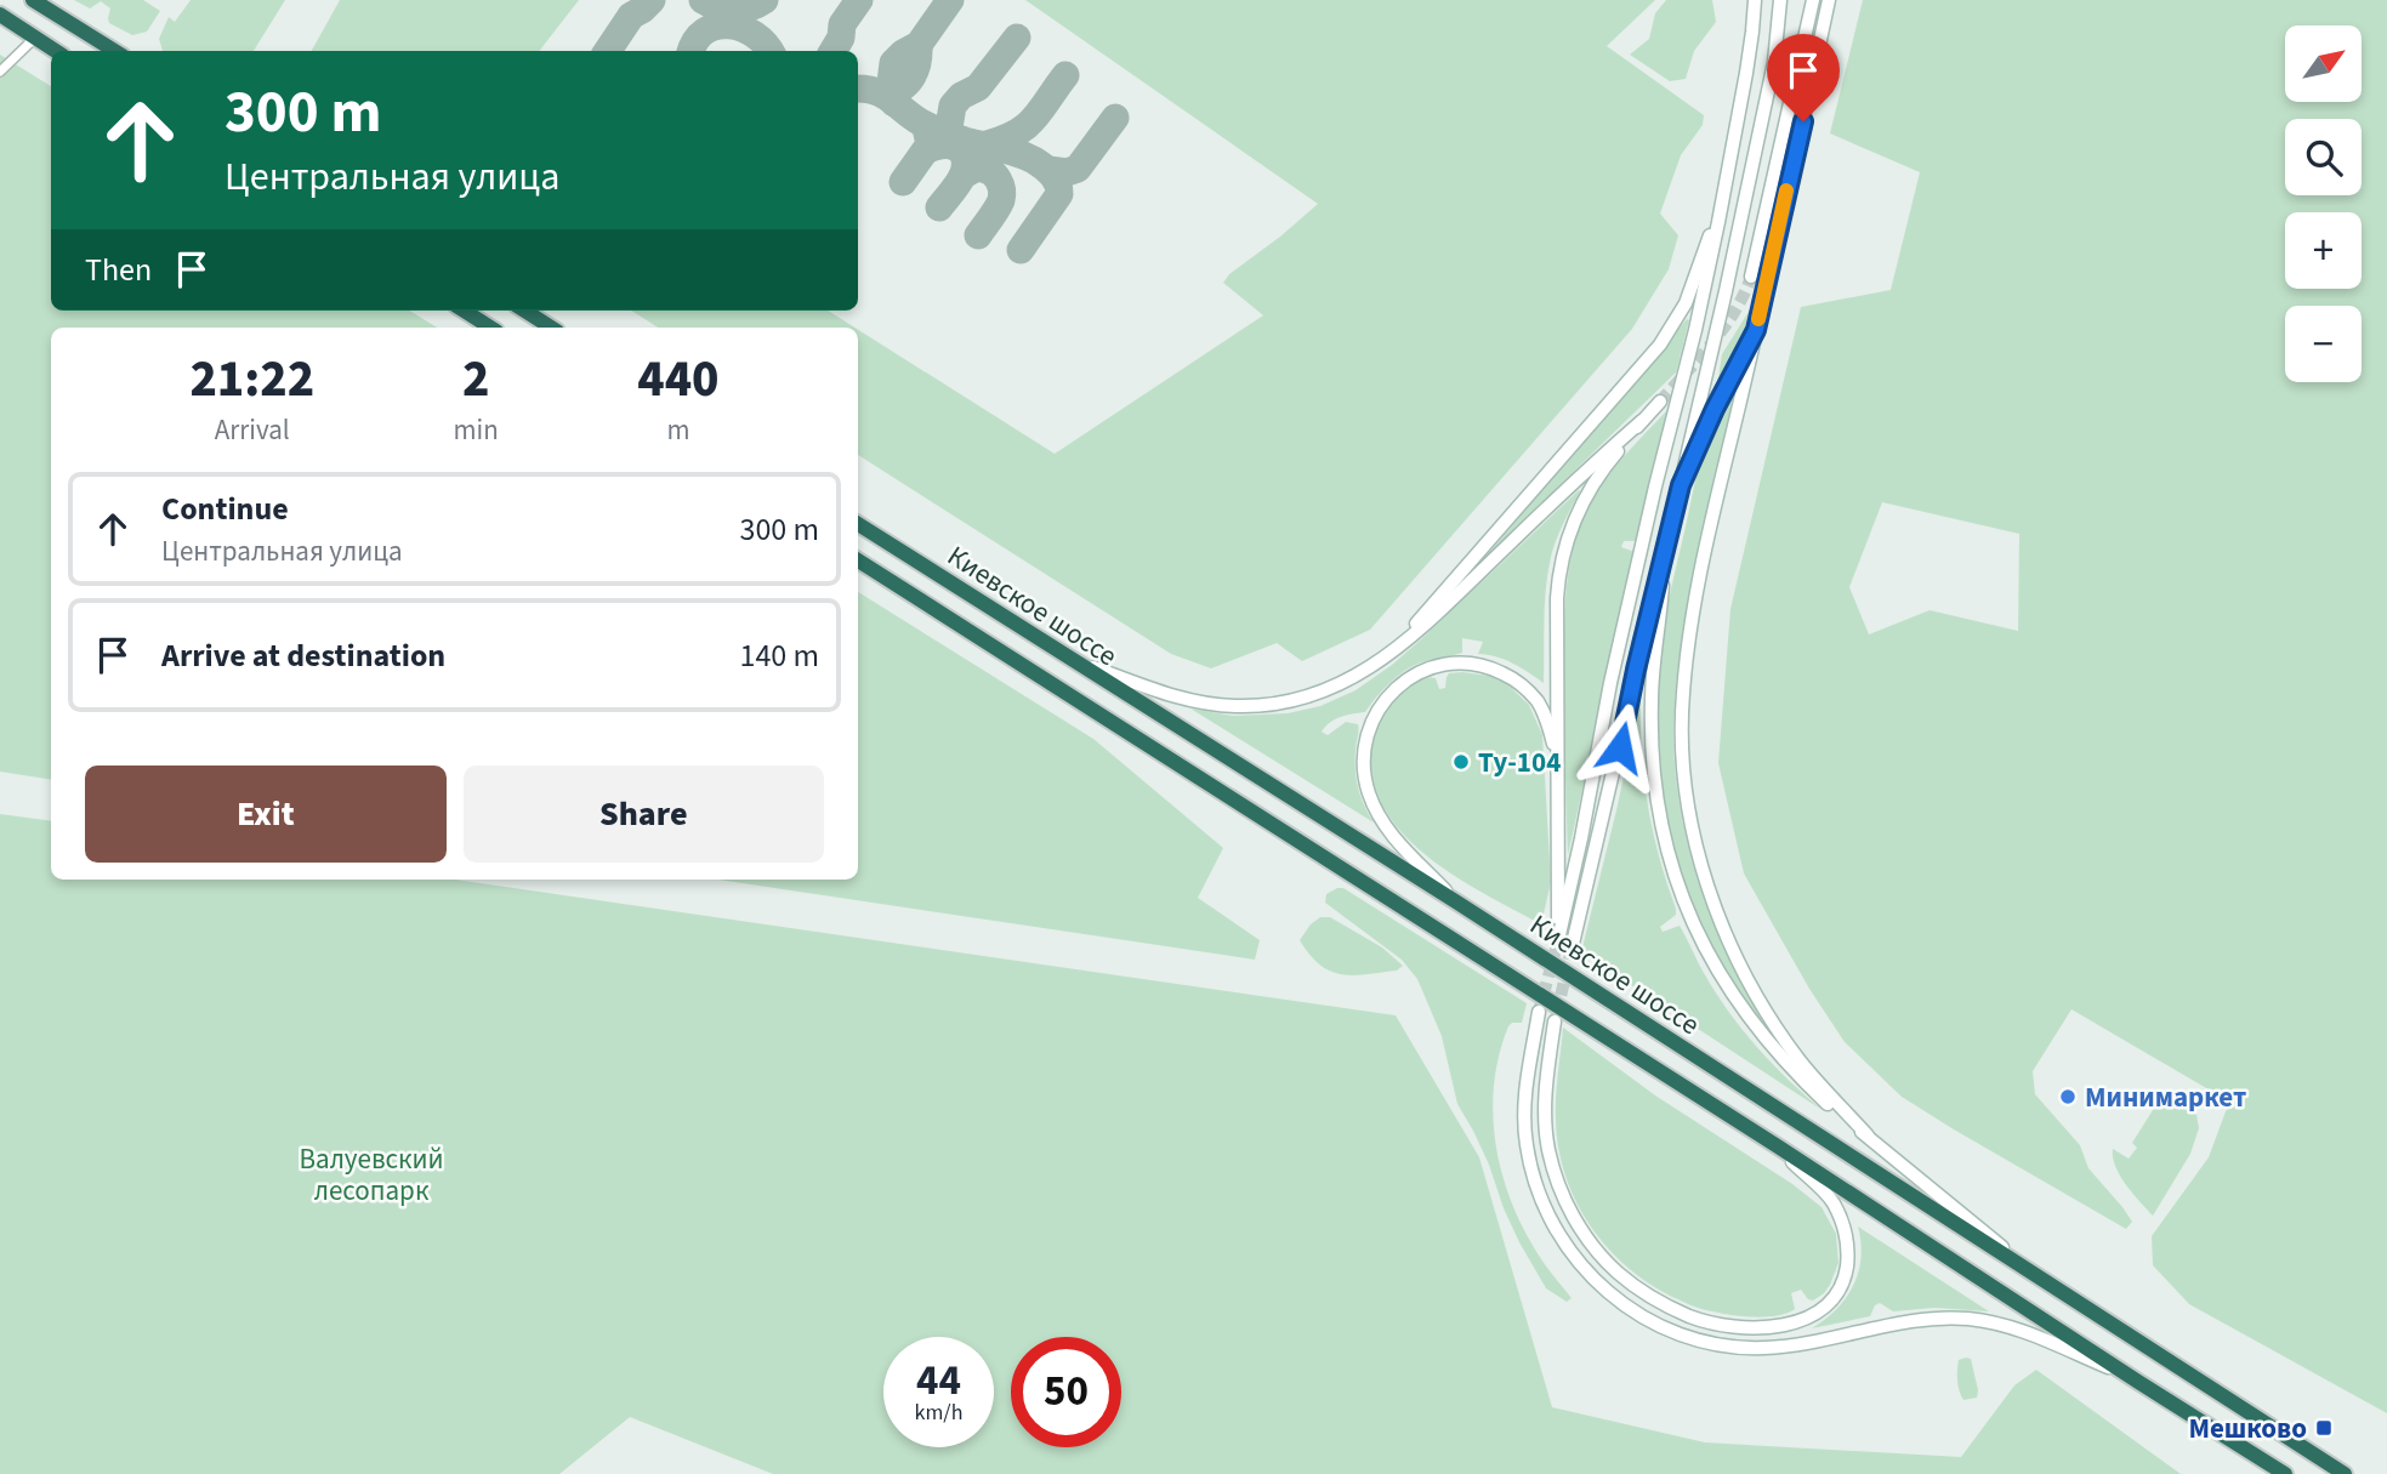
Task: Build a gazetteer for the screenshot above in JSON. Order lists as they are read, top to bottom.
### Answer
{
  "streets": {
    "highway": ["Киевское шоссе"]
  },
  "parks": ["Валуевский лесопарк"],
  "places": {
    "other": ["Ту-104", "Минимаркет"],
    "transit": ["Мешково"]
  },
  "north": "top right",
  "page": {
    "map_buttons": ["+", "−"],
    "turn": ["300 m", "Центральная улица"],
    "then": "Then",
    "eta": [
      "21:22",
      "Arrival",
      "2",
      "min",
      "440",
      "m"
    ],
    "list": [
      {
        "name": "Continue",
        "note": "Центральная улица",
        "value": "300 m"
      },
      {
        "name": "Arrive at destination",
        "value": "140 m"
      }
    ],
    "buttons": ["Exit", "Share"],
    "speed": "44 km/h",
    "limit": "50"
  }
}
